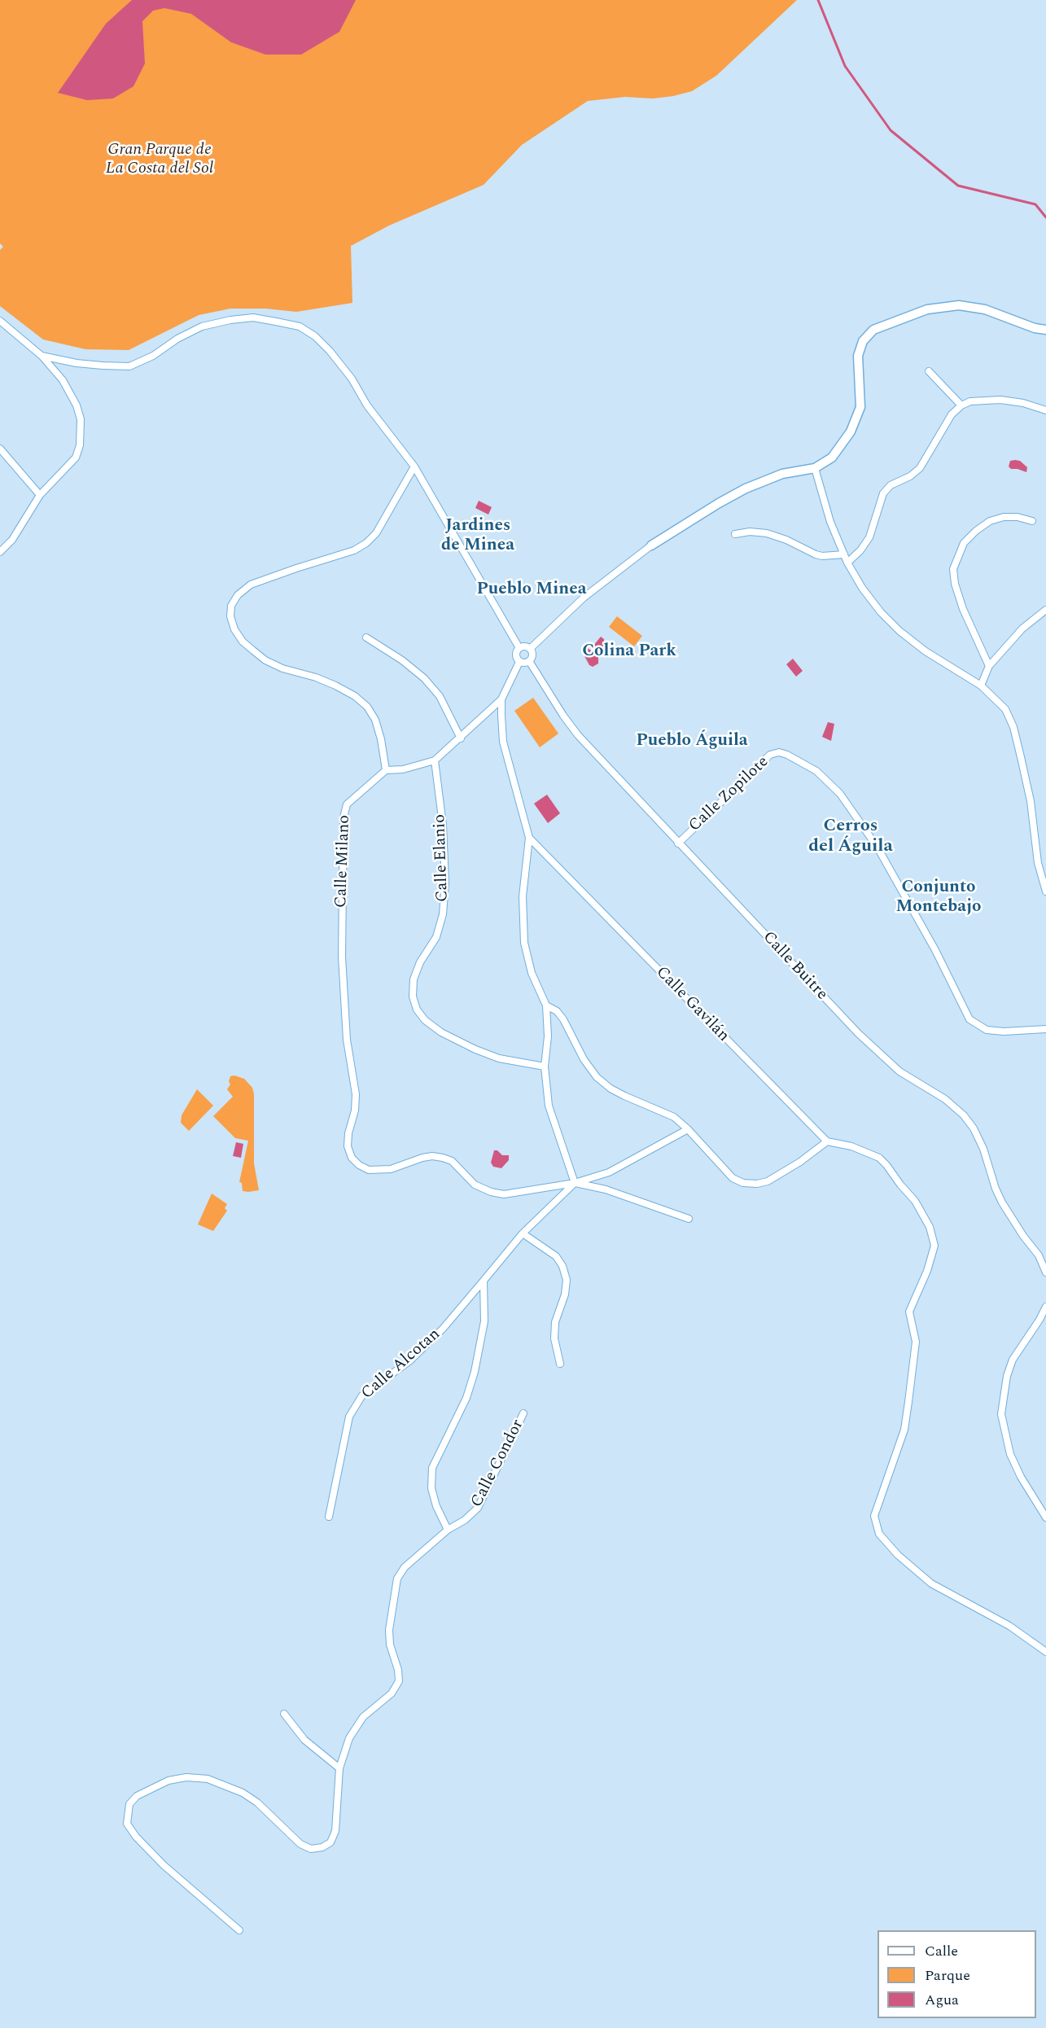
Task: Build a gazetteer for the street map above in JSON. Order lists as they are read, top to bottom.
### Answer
{
  "streets": {
    "street": [
      "Calle Zopilote",
      "Calle Elanio",
      "Calle Milano",
      "Calle Buitre",
      "Calle Gavilán",
      "Calle Alcotan",
      "Calle Condor"
    ]
  },
  "crossings": [
    ["Calle Zopilote", "Calle Buitre"],
    ["Calle Milano", "Calle Alcotan"]
  ],
  "districts": [
    "Jardines de Minea",
    "Pueblo Minea",
    "Colina Park",
    "Pueblo Águila",
    "Cerros del Águila",
    "Conjunto Montebajo"
  ],
  "parks": ["Gran Parque de La Costa del Sol"],
  "legend": ["Calle", "Parque", "Agua"]
}
